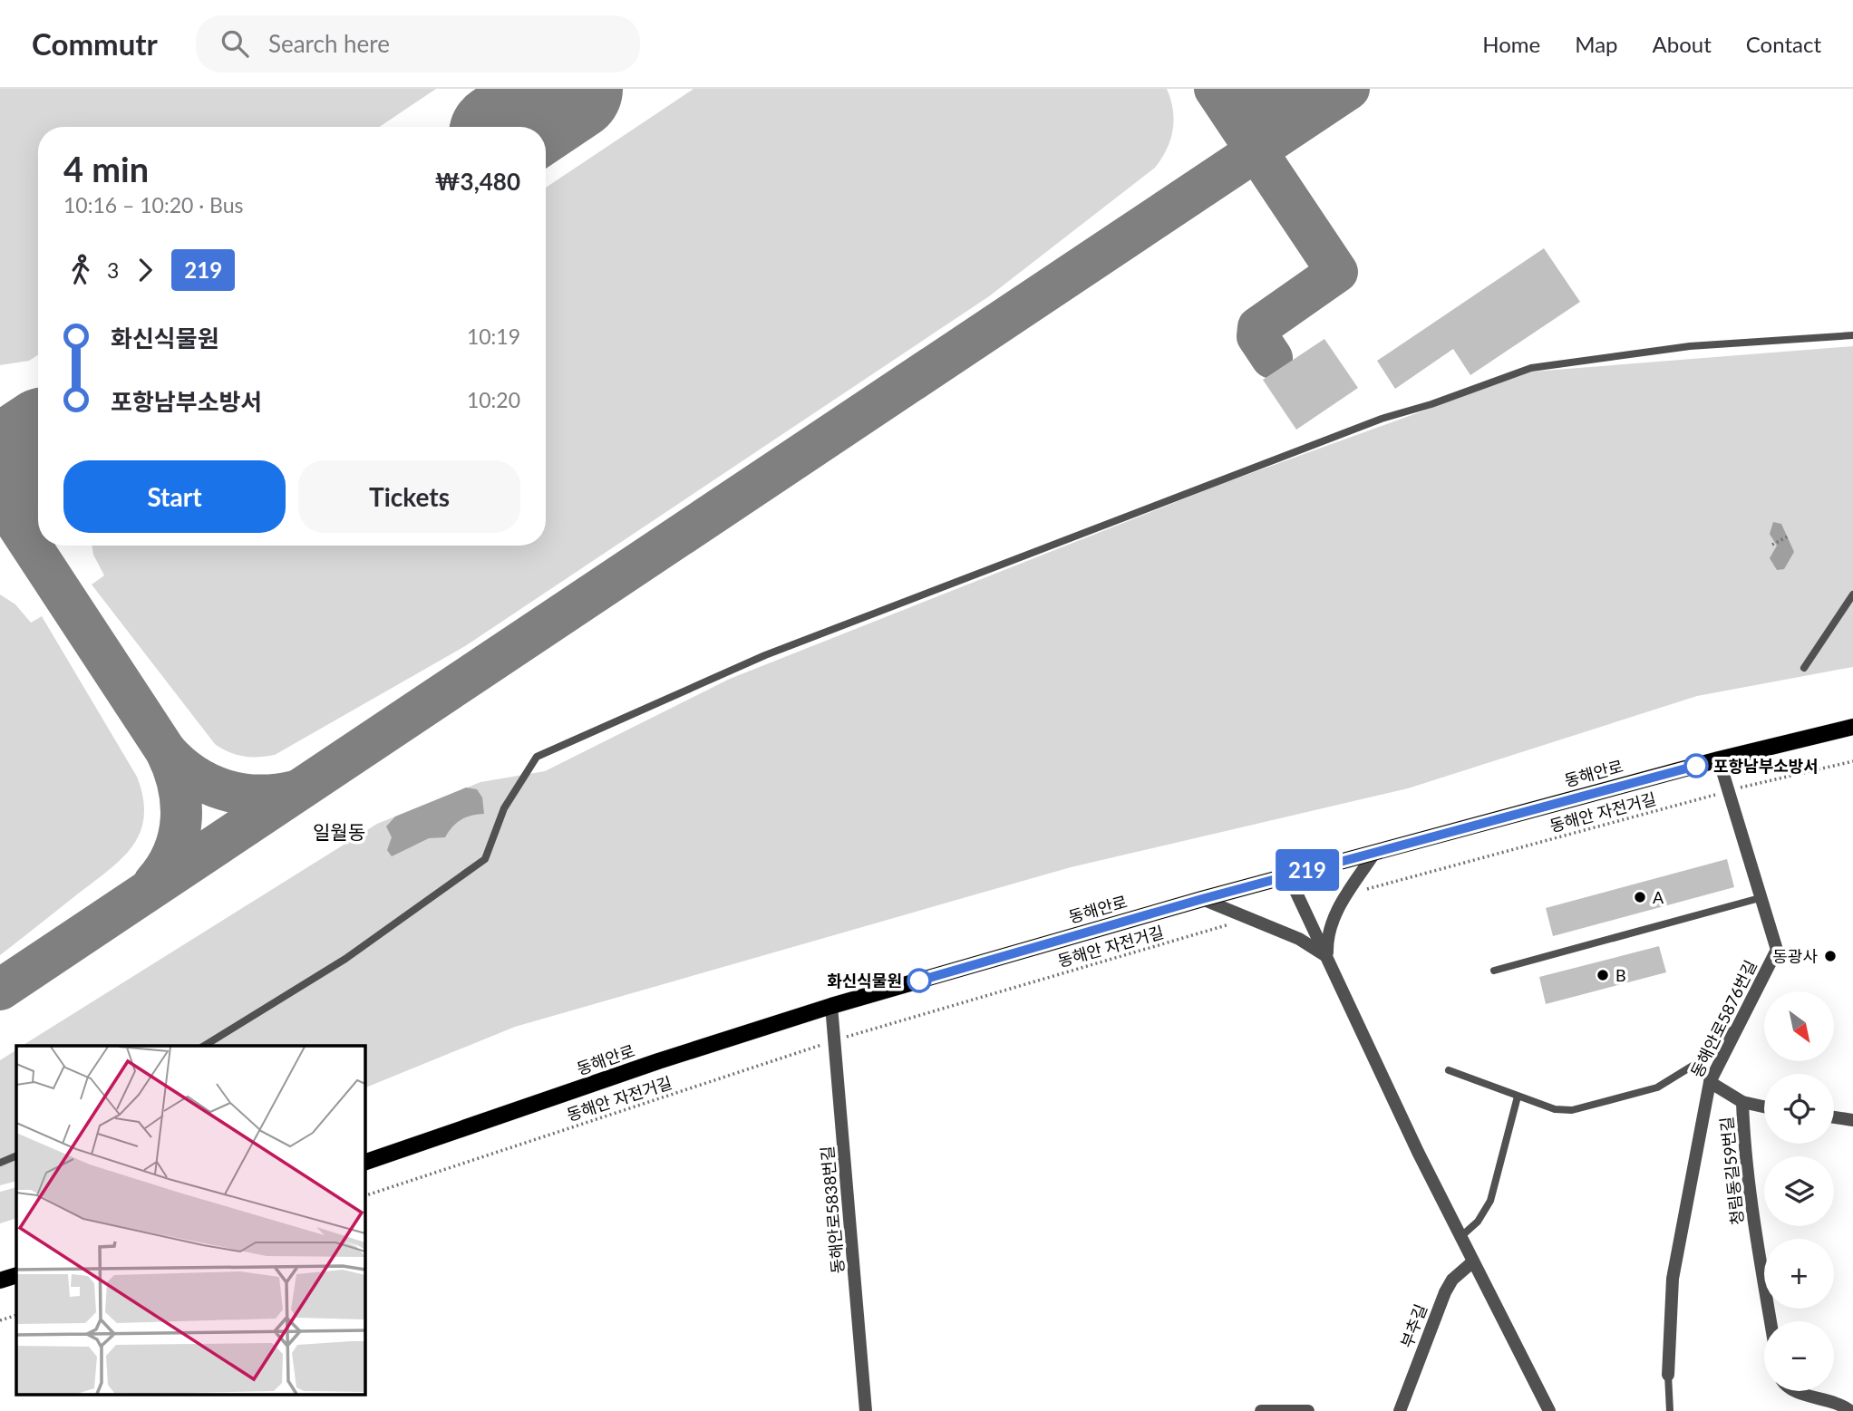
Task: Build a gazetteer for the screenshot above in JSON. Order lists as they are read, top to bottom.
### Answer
{
  "streets": {
    "main road": ["동해안로"],
    "street": [
      "동해안로5876번길",
      "청림동길59번길",
      "동해안로5838번길",
      "부추길"
    ],
    "path": ["동해안 자전거길"]
  },
  "crossings": [
    ["동해안로", "동해안로5876번길"],
    ["동해안로", "동해안로5838번길"],
    ["동해안 자전거길", "동해안로5876번길"],
    ["동해안 자전거길", "동해안로5838번길"]
  ],
  "districts": ["일월동"],
  "places": [
    "포항남부소방서",
    "A",
    "동광사",
    "B",
    "화신식물원"
  ],
  "lines": ["bus line 219"],
  "north": "bottom right",
  "page": {
    "header": "Commutr",
    "search": "Search here",
    "nav": [
      "Home",
      "Map",
      "About",
      "Contact"
    ],
    "on_map": "219",
    "heading": ["4 min", "10:16 – 10:20 · Bus", "₩3,480"],
    "legs": ["3", "219"],
    "list": [
      {
        "name": "화신식물원",
        "value": "10:19"
      },
      {
        "name": "포항남부소방서",
        "value": "10:20"
      }
    ],
    "buttons": ["Start", "Tickets"],
    "map_buttons": ["+", "−"]
  }
}
